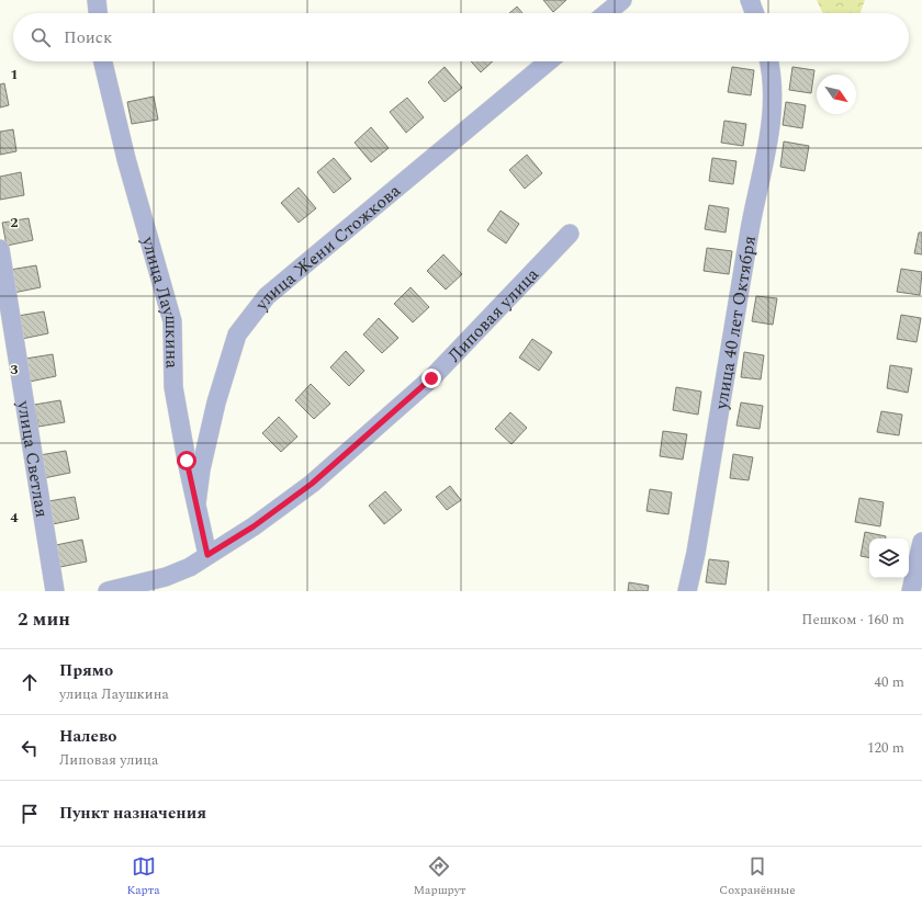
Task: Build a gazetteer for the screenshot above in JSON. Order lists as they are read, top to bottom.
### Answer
{
  "streets": {
    "street": [
      "улица Жени Стожкова",
      "улица Лаушкина",
      "Липовая улица",
      "улица 40 лет Октября",
      "улица Светлая"
    ]
  },
  "crossings": [
    ["улица Жени Стожкова", "улица Лаушкина"],
    ["улица Лаушкина", "Липовая улица"]
  ],
  "north": "bottom right",
  "page": {
    "search": "Поиск",
    "heading": ["2 мин", "Пешком · 160 m"],
    "list": [
      ["Прямо", "улица Лаушкина", "40 m"],
      ["Налево", "Липовая улица", "120 m"],
      "Пункт назначения"
    ],
    "nav": ["Карта", "Маршрут", "Сохранённые"]
  },
  "grid": {
    "rows": [
      "1",
      "2",
      "3",
      "4"
    ]
  }
}
